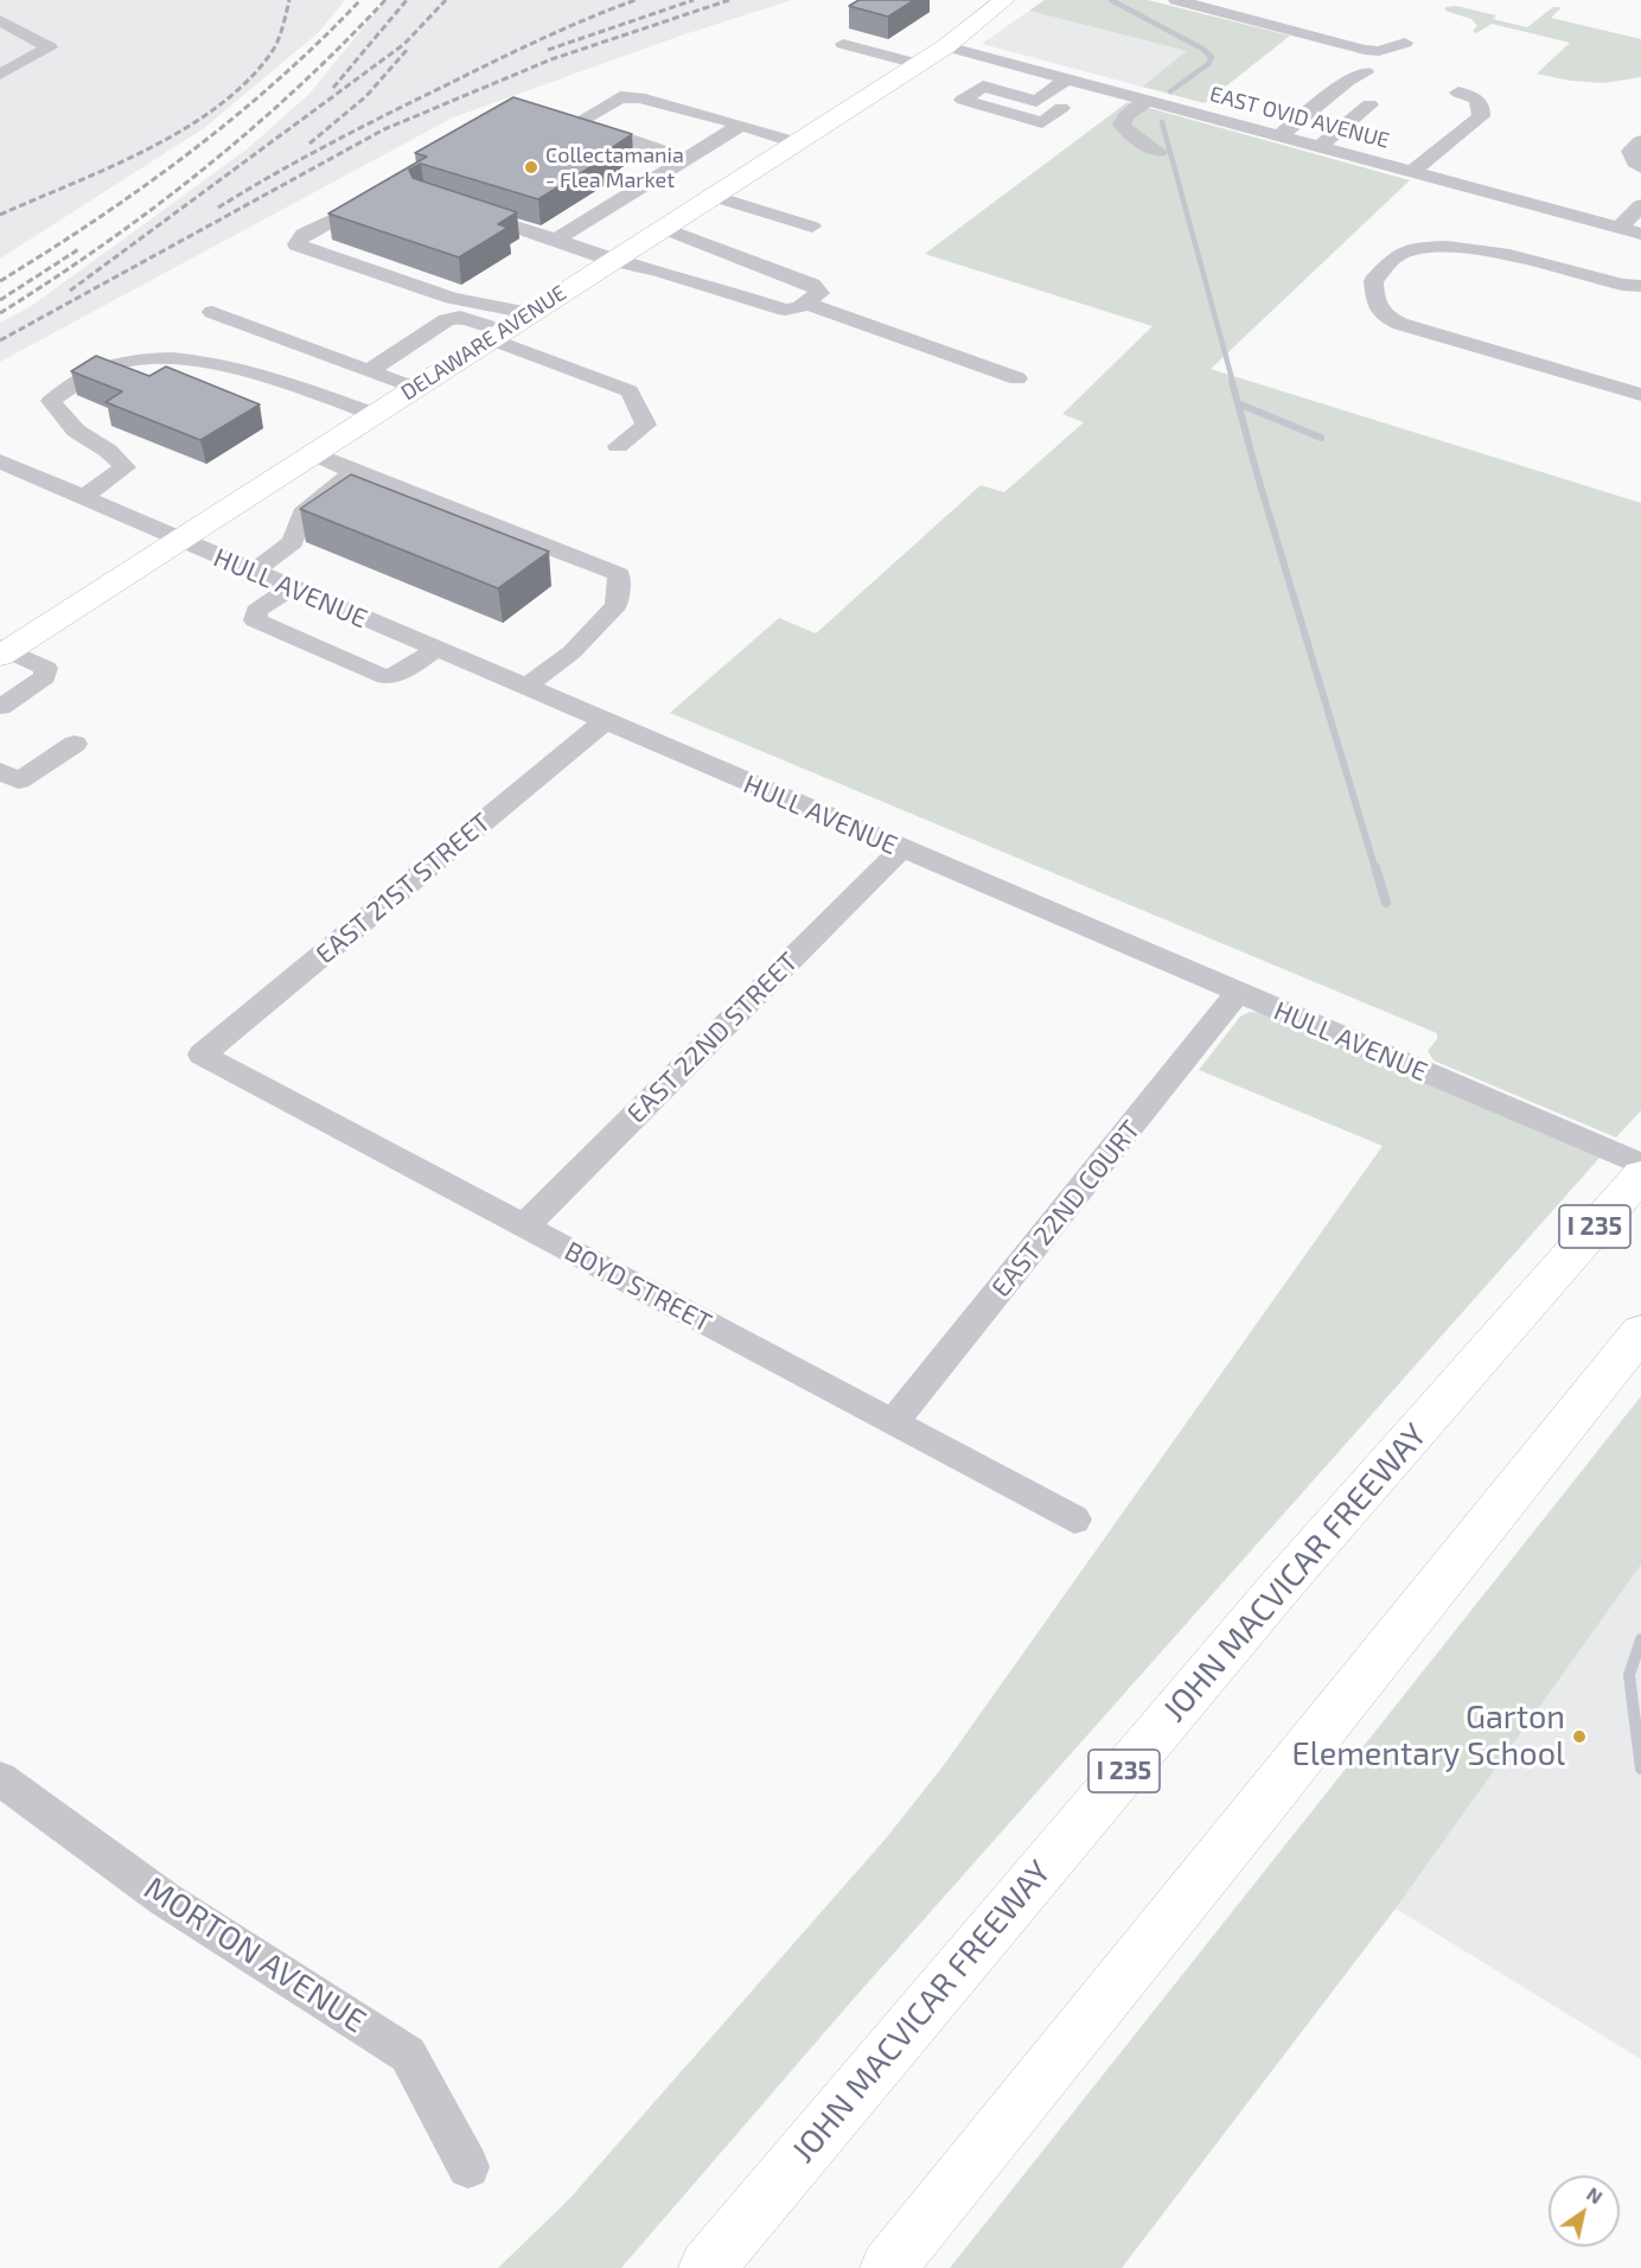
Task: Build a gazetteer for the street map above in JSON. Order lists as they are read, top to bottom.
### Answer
{
  "streets": {
    "main road": ["DELAWARE AVENUE", "I 235", "JOHN MACVICAR FREEWAY"],
    "street": [
      "EAST OVID AVENUE",
      "HULL AVENUE",
      "EAST 21ST STREET",
      "EAST 22ND STREET",
      "EAST 22ND COURT",
      "BOYD STREET",
      "MORTON AVENUE"
    ]
  },
  "crossings": [
    ["EAST OVID AVENUE", "DELAWARE AVENUE"],
    ["DELAWARE AVENUE", "HULL AVENUE"],
    ["HULL AVENUE", "EAST 21ST STREET"],
    ["HULL AVENUE", "EAST 22ND STREET"],
    ["HULL AVENUE", "EAST 22ND COURT"],
    ["EAST 21ST STREET", "BOYD STREET"],
    ["EAST 22ND STREET", "BOYD STREET"],
    ["EAST 22ND COURT", "BOYD STREET"]
  ],
  "places": ["Collectamania - Flea Market", "Garton Elementary School"],
  "north": "top right"
}
